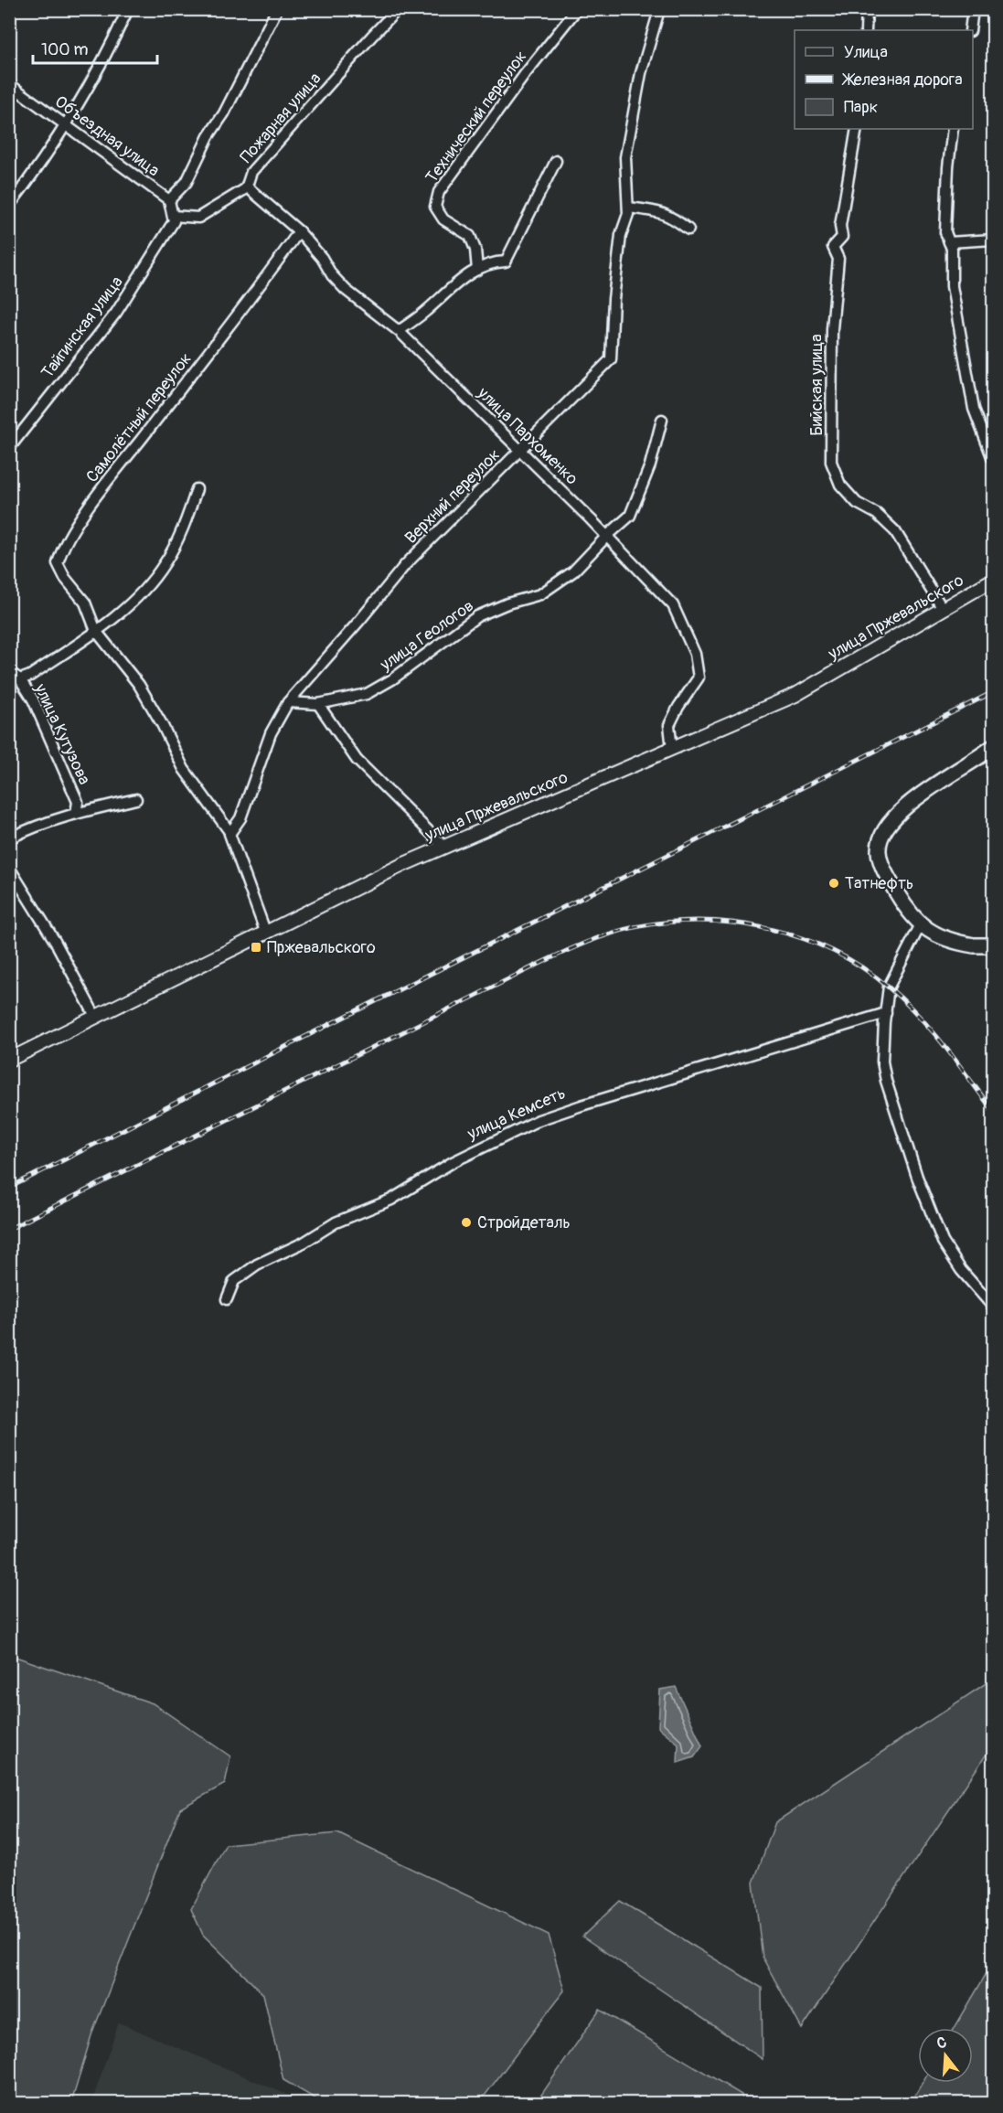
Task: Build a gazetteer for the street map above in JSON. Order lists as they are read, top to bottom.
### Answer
{
  "streets": {
    "street": [
      "Технический переулок",
      "Пожарная улица",
      "Объездная улица",
      "Тайгинская улица",
      "Бийская улица",
      "Самолётный переулок",
      "улица Пархоменко",
      "Верхний переулок",
      "улица Пржевальского",
      "улица Геологов",
      "улица Кутузова",
      "улица Кемсеть"
    ]
  },
  "crossings": [
    ["Пожарная улица", "Тайгинская улица"],
    ["Пожарная улица", "улица Пархоменко"],
    ["Бийская улица", "улица Пржевальского"],
    ["Самолётный переулок", "улица Пархоменко"],
    ["Самолётный переулок", "улица Пржевальского"],
    ["улица Пархоменко", "Верхний переулок"],
    ["улица Пархоменко", "улица Пржевальского"],
    ["улица Пархоменко", "улица Геологов"],
    ["Верхний переулок", "улица Геологов"]
  ],
  "places": {
    "other": ["Татнефть", "Стройдеталь"],
    "transit": ["Пржевальского"]
  },
  "legend": ["Улица", "Железная дорога", "Парк"],
  "scale_bar": "100 m",
  "north": "top"
}
